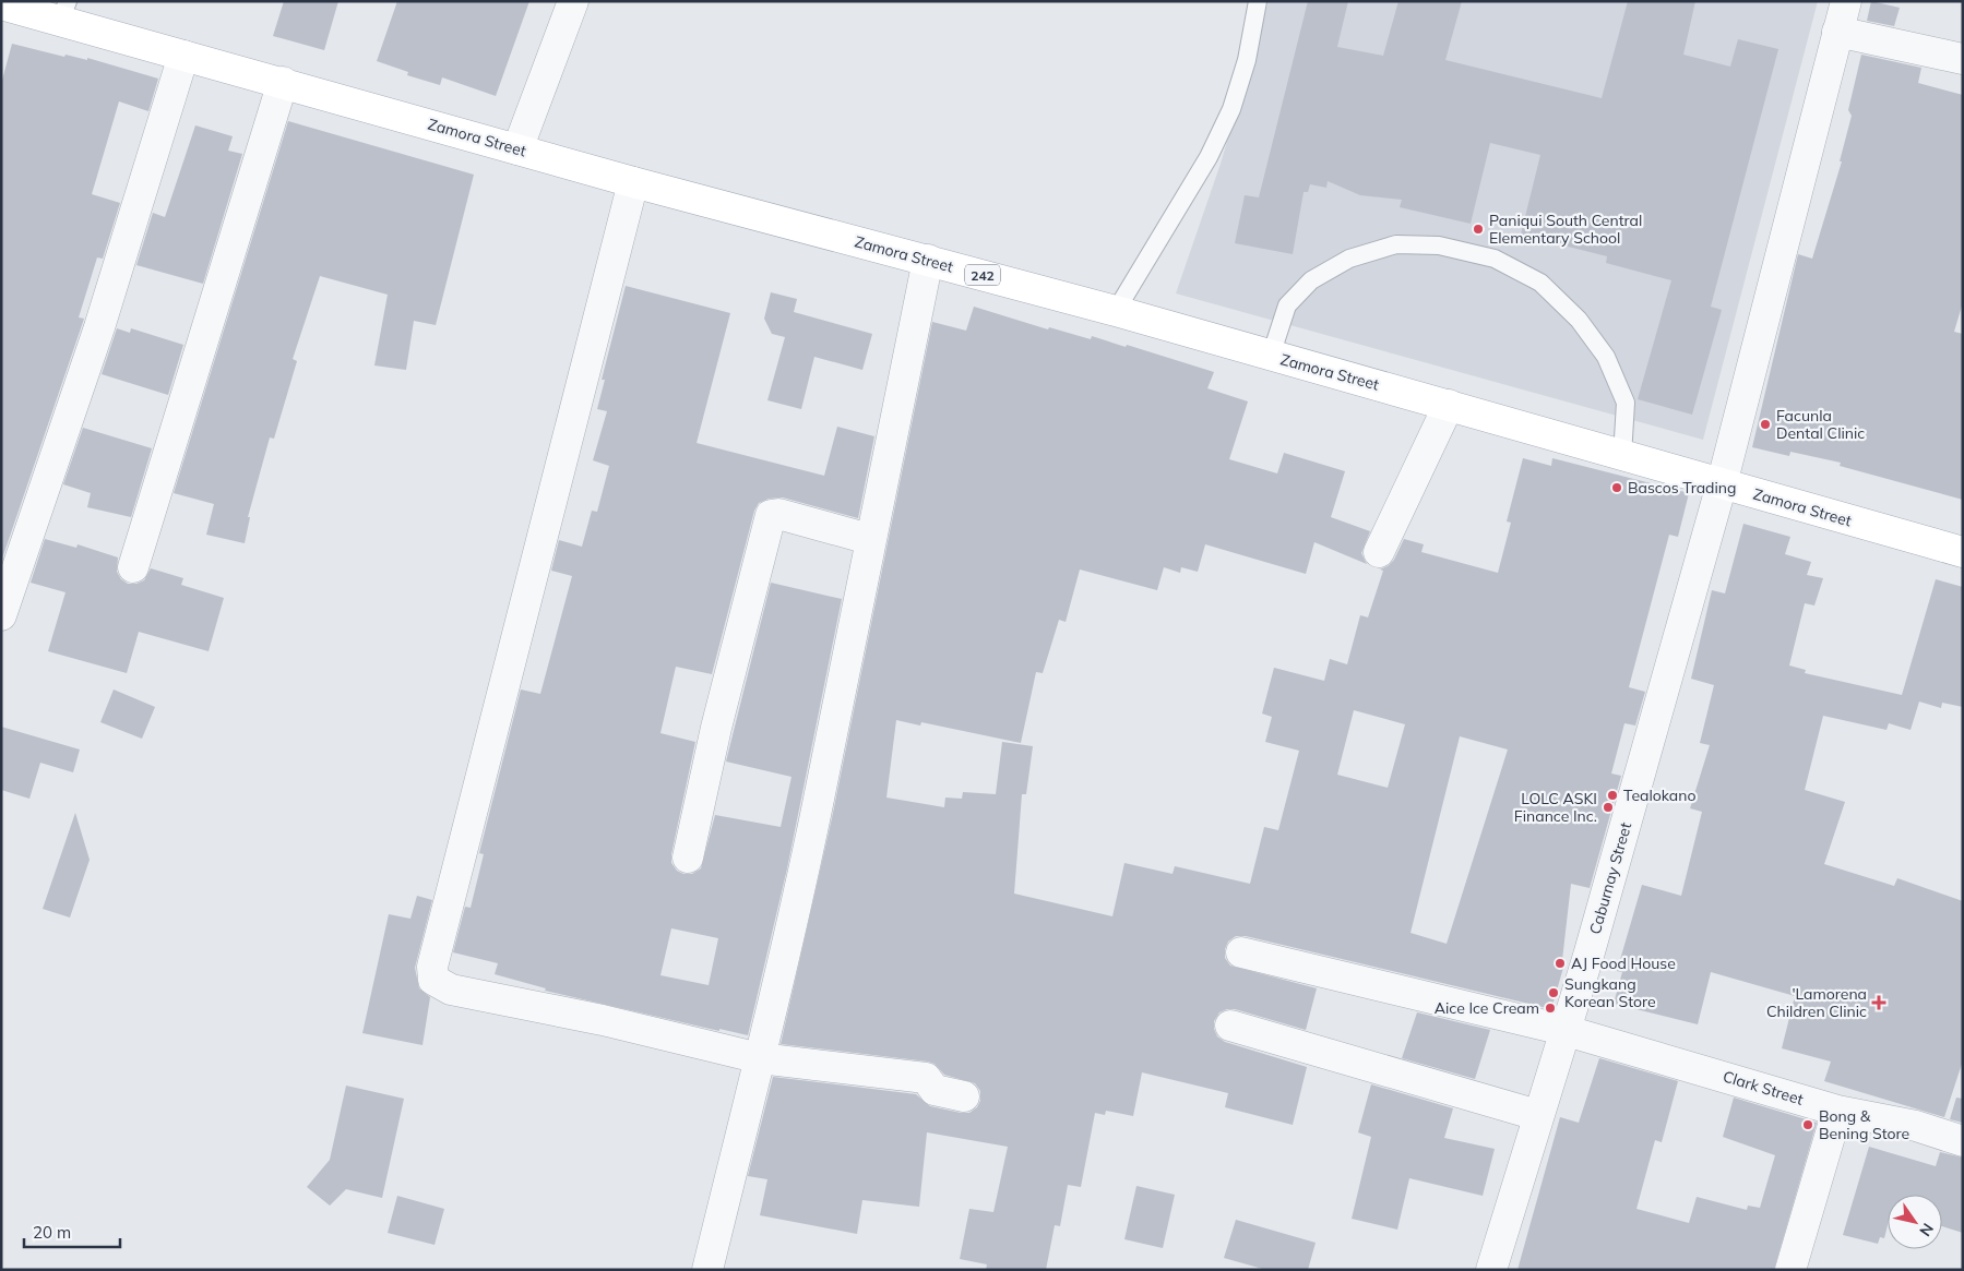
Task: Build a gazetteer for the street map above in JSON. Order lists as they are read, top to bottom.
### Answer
{
  "streets": {
    "main road": ["Zamora Street", "242"],
    "street": ["Caburnay Street", "Clark Street"]
  },
  "crossings": [
    ["Zamora Street", "Caburnay Street"],
    ["Caburnay Street", "Clark Street"]
  ],
  "places": {
    "other": [
      "Paniqui South Central Elementary School",
      "Facunla Dental Clinic",
      "Bascos Trading",
      "Tealokano",
      "LOLC ASKI Finance Inc.",
      "AJ Food House",
      "Sungkang Korean Store",
      "Aice Ice Cream",
      "Bong & Bening Store"
    ],
    "health": ["'Lamorena Children Clinic"]
  },
  "scale_bar": "20 m",
  "north": "bottom right"
}
